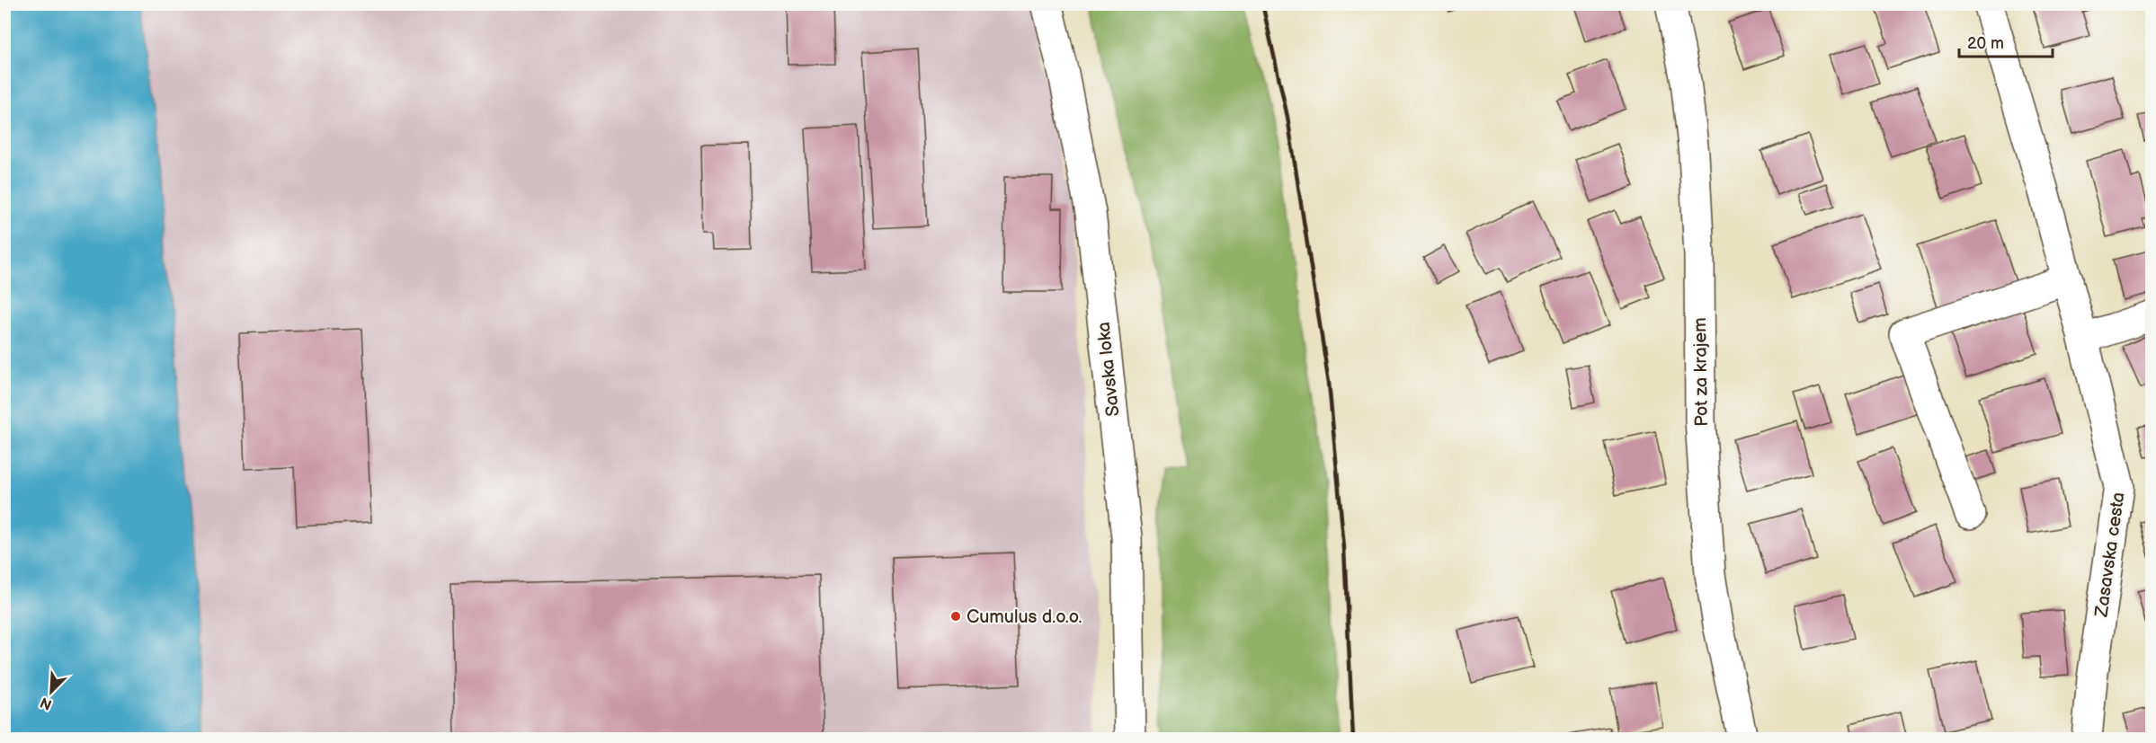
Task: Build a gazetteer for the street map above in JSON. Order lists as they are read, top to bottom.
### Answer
{
  "streets": {
    "street": ["Savska loka", "Pot za krajem", "Zasavska cesta"]
  },
  "places": ["Cumulus d.o.o."],
  "scale_bar": "20 m",
  "north": "bottom left"
}
